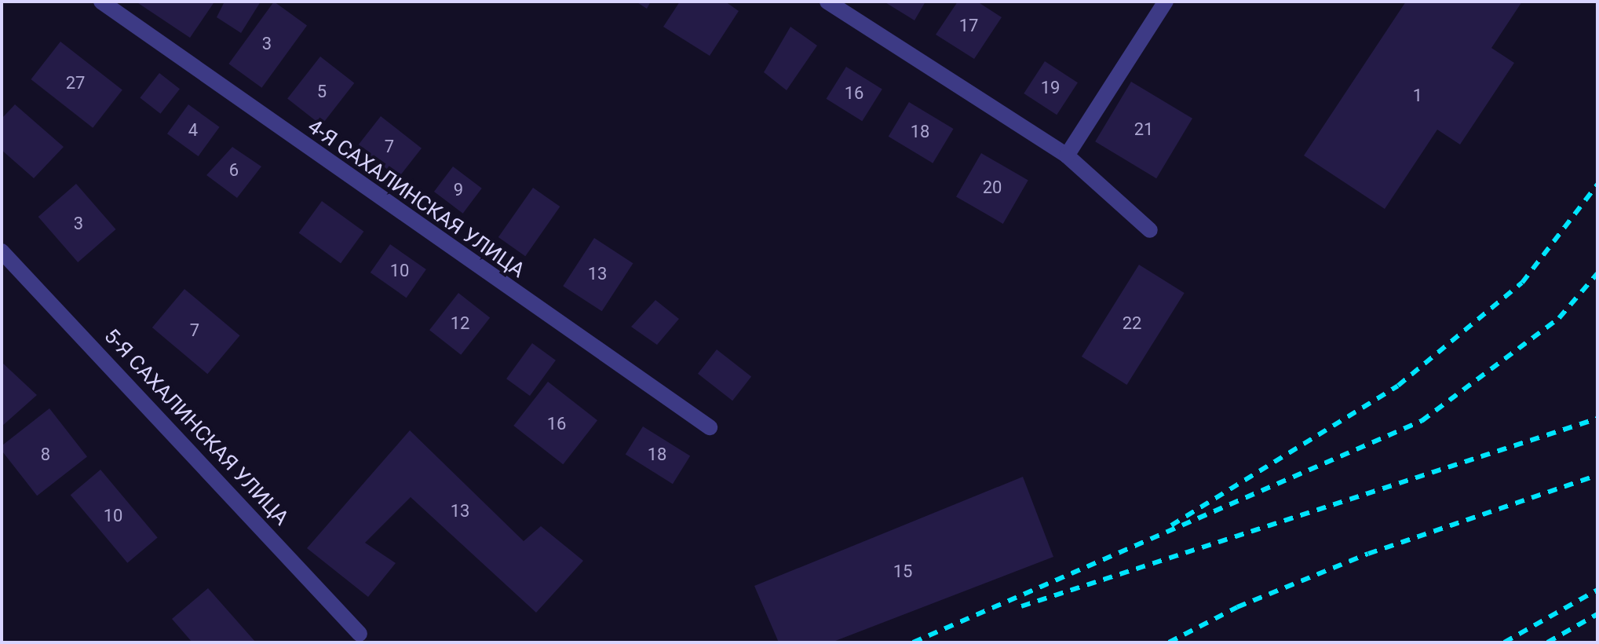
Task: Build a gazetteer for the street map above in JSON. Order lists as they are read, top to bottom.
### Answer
{
  "streets": {
    "street": ["4-Я САХАЛИНСКАЯ УЛИЦА", "5-Я САХАЛИНСКАЯ УЛИЦА"]
  },
  "house_numbers": [
    "17",
    "3",
    "27",
    "19",
    "5",
    "16",
    "1",
    "21",
    "4",
    "18",
    "7",
    "6",
    "20",
    "9",
    "3",
    "10",
    "13",
    "12",
    "22",
    "7",
    "16",
    "8",
    "18",
    "13",
    "10",
    "15"
  ]
}
